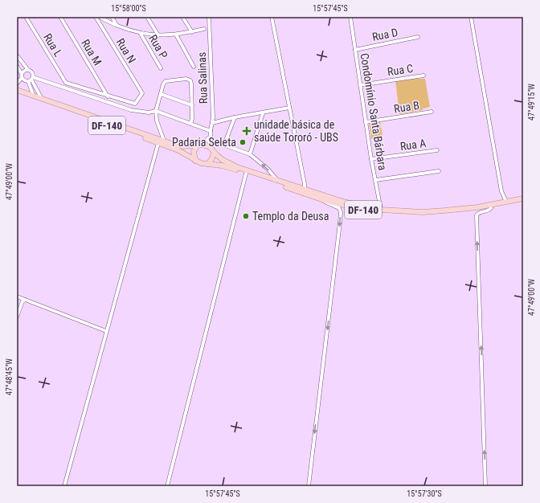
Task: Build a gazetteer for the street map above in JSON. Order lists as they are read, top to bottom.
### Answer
{
  "streets": {
    "main road": ["DF-140"],
    "street": [
      "Rua D",
      "Rua L",
      "Rua P",
      "Rua N",
      "Rua M",
      "Rua C",
      "Rua Salinas",
      "Rua B",
      "Condomínio Santa Bárbara",
      "Rua A"
    ]
  },
  "crossings": [
    ["Rua D", "Condomínio Santa Bárbara"],
    ["Rua L", "Rua N"],
    ["Rua L", "Rua M"],
    ["Rua N", "Rua M"],
    ["Rua C", "Condomínio Santa Bárbara"],
    ["Rua Salinas", "DF-140"],
    ["Rua B", "Condomínio Santa Bárbara"],
    ["Condomínio Santa Bárbara", "DF-140"],
    ["Condomínio Santa Bárbara", "Rua A"]
  ],
  "places": {
    "health": ["unidade básica de saúde Tororó - UBS"],
    "other": ["Padaria Seleta", "Templo da Deusa"]
  },
  "coordinates": [
    "15°58'00\"S",
    "15°57'45\"S",
    "47°49'15\"W",
    "47°49'00\"W",
    "47°48'45\"W",
    "15°57'30\"S"
  ]
}
